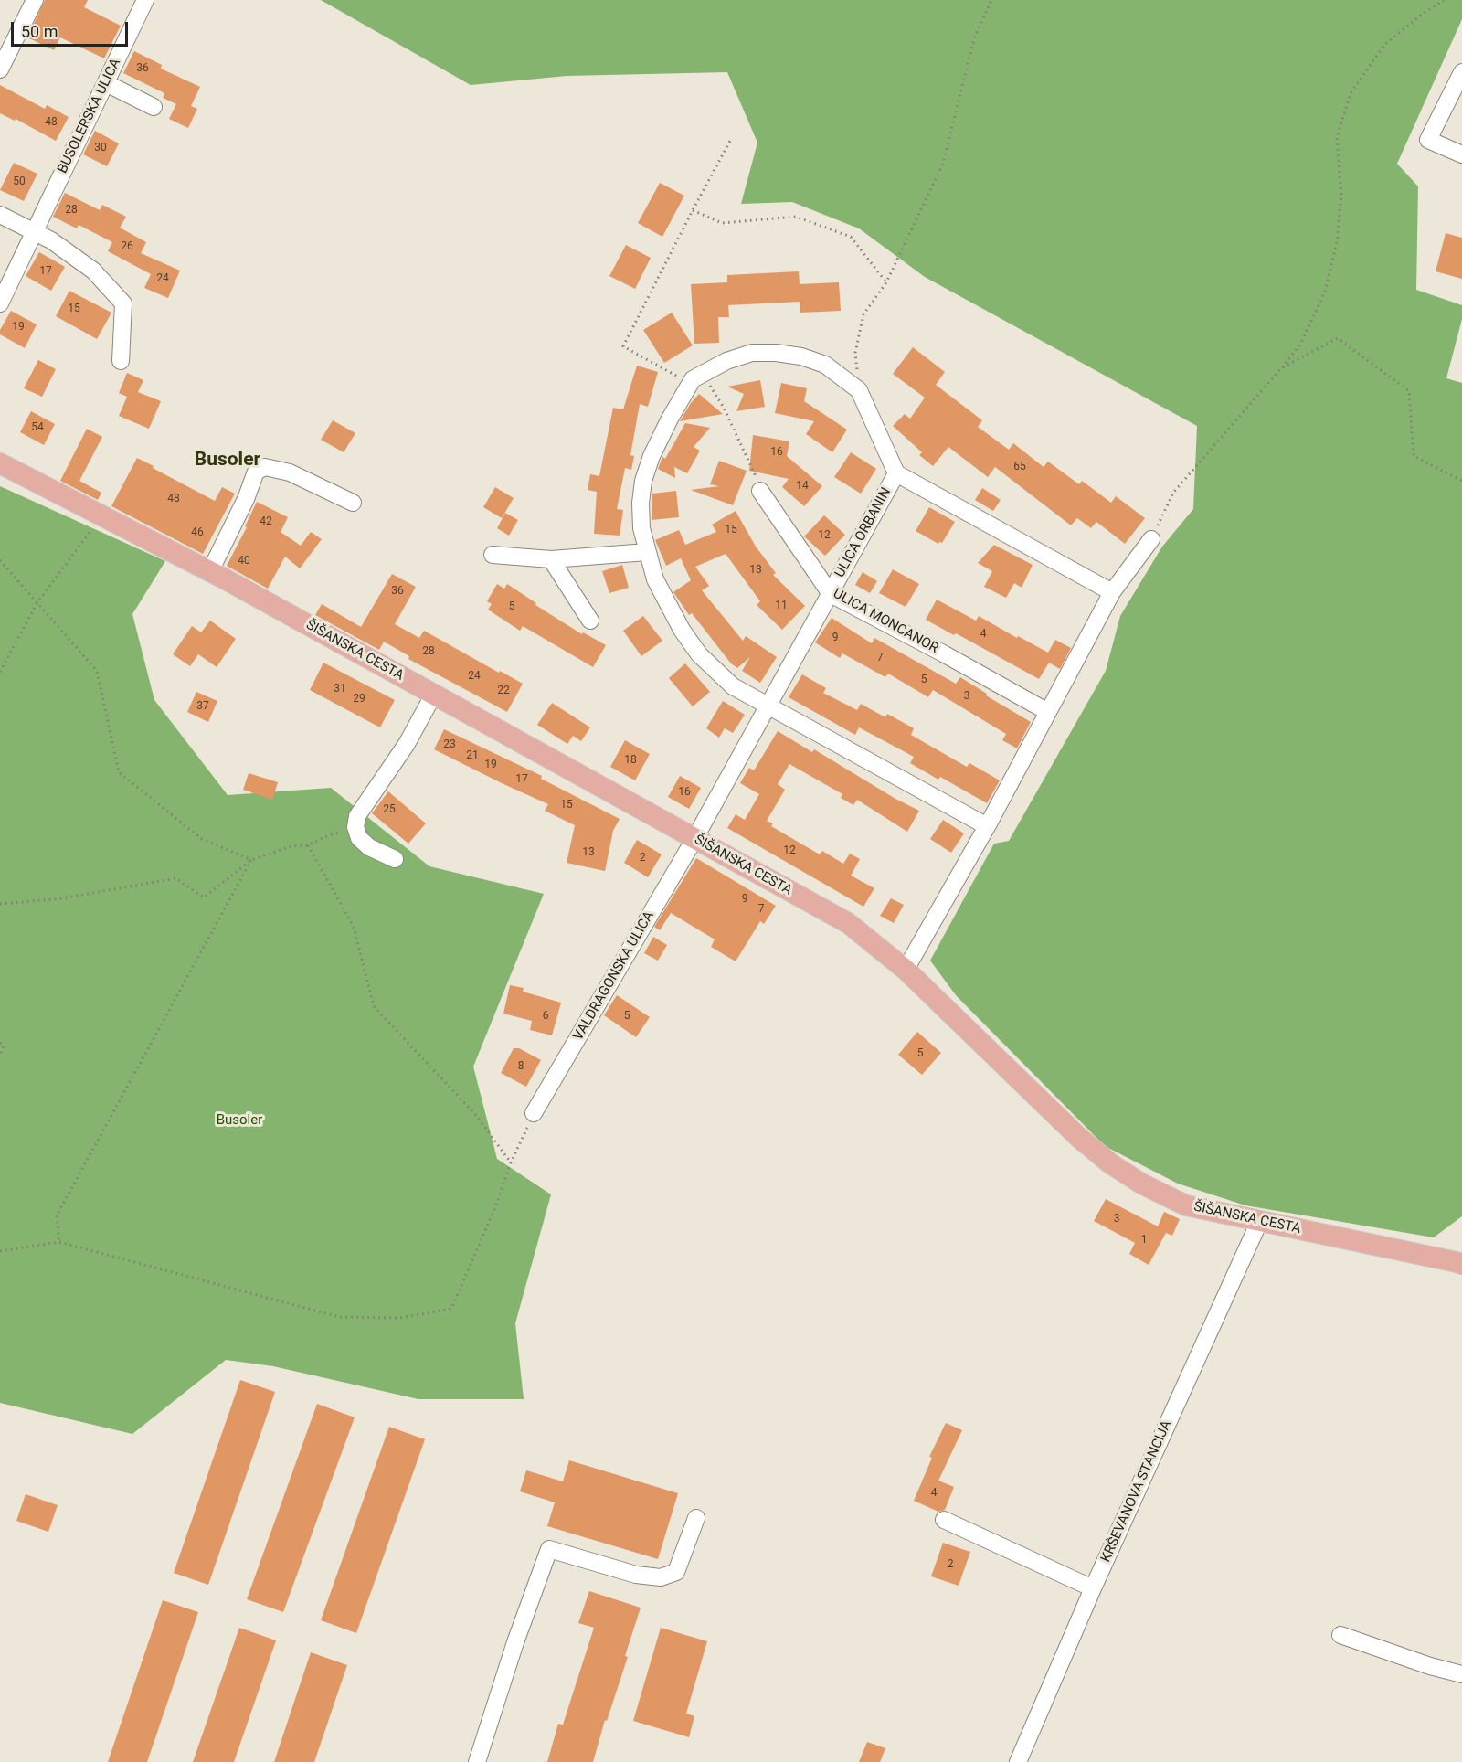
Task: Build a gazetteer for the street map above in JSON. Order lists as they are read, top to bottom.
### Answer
{
  "streets": {
    "main road": ["ŠIŠANSKA CESTA"],
    "street": [
      "BUSOLERSKA ULICA",
      "ULICA ORBANIN",
      "ULICA MONCANOR",
      "VALDRAGONSKA ULICA",
      "KRŠEVANOVA STANCIJA"
    ]
  },
  "crossings": [
    ["ULICA ORBANIN", "ULICA MONCANOR"],
    ["ULICA ORBANIN", "ŠIŠANSKA CESTA"],
    ["ULICA ORBANIN", "VALDRAGONSKA ULICA"],
    ["ŠIŠANSKA CESTA", "VALDRAGONSKA ULICA"],
    ["ŠIŠANSKA CESTA", "KRŠEVANOVA STANCIJA"]
  ],
  "districts": ["Busoler"],
  "parks": ["Busoler"],
  "house_numbers": [
    "36",
    "48",
    "30",
    "50",
    "28",
    "26",
    "17",
    "24",
    "15",
    "19",
    "54",
    "16",
    "65",
    "14",
    "48",
    "42",
    "15",
    "46",
    "12",
    "40",
    "13",
    "36",
    "11",
    "5",
    "4",
    "9",
    "28",
    "7",
    "24",
    "5",
    "31",
    "22",
    "3",
    "29",
    "37",
    "23",
    "21",
    "18",
    "19",
    "17",
    "16",
    "15",
    "25",
    "12",
    "13",
    "2",
    "9",
    "7",
    "6",
    "5",
    "5",
    "8",
    "3",
    "1",
    "4",
    "2"
  ],
  "scale_bar": "50 m"
}
